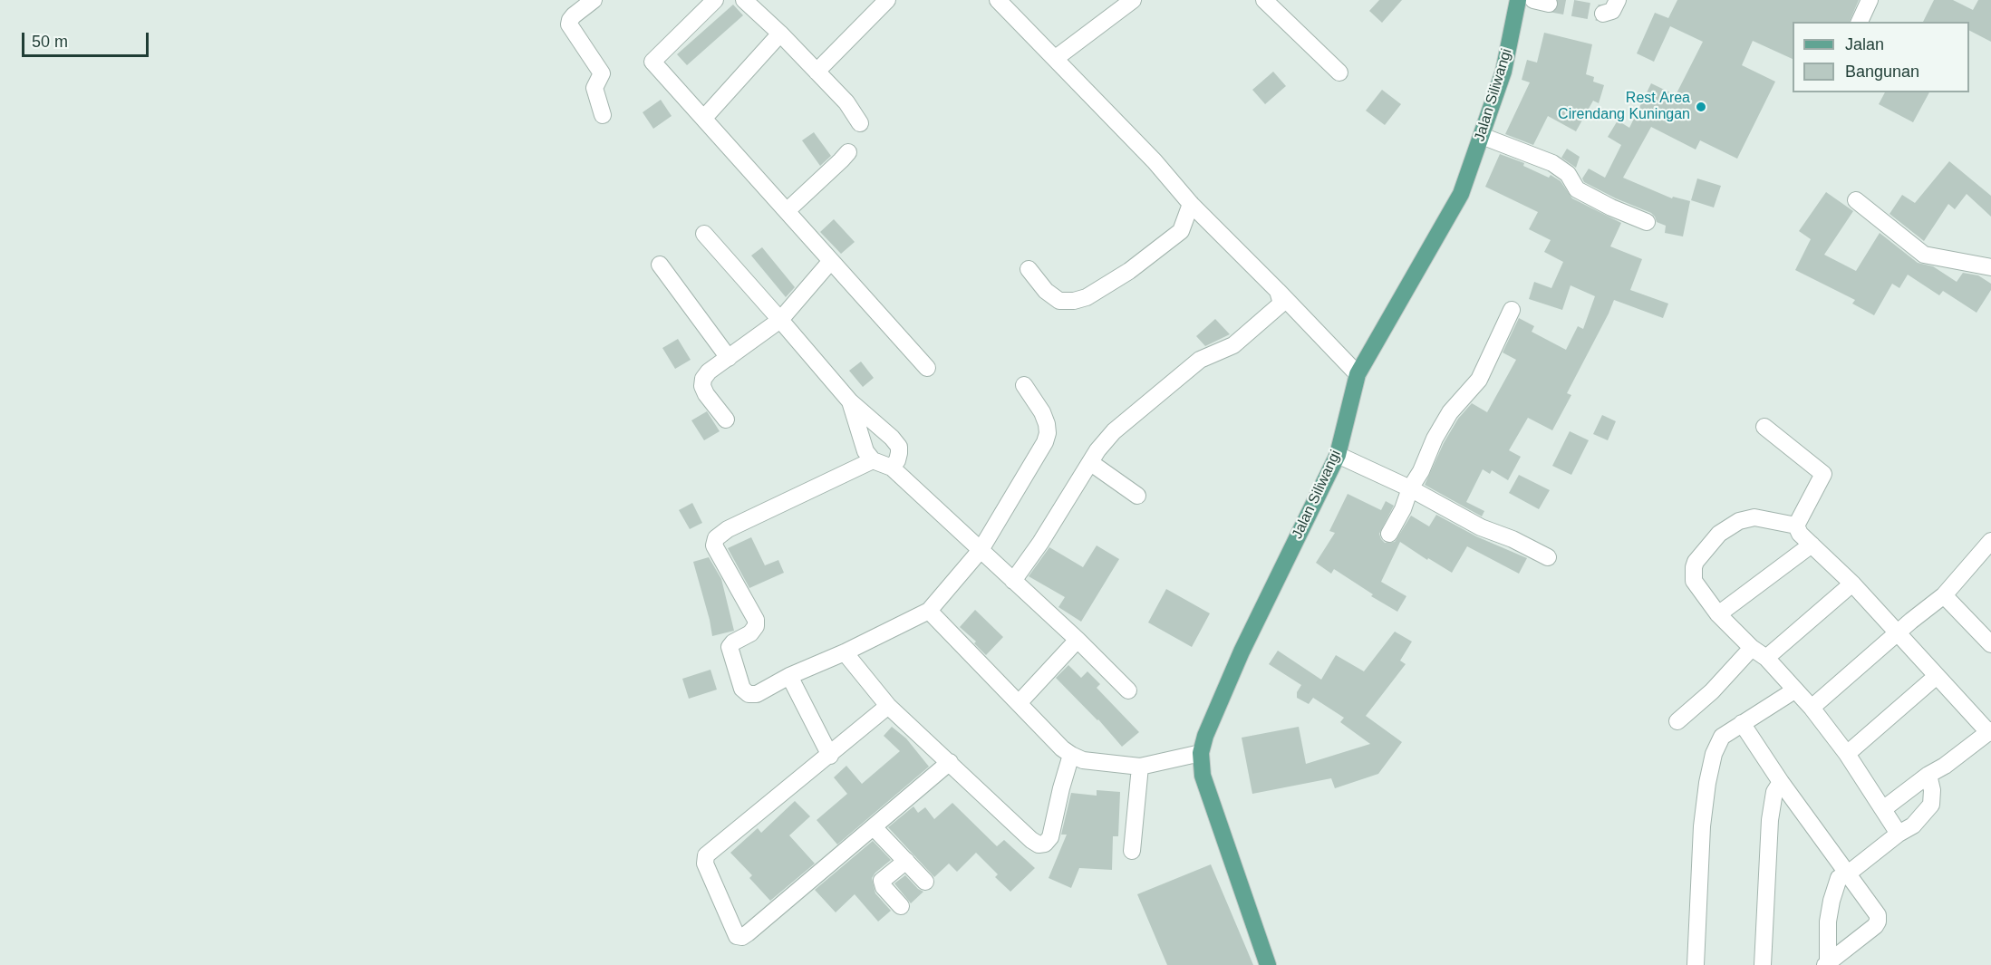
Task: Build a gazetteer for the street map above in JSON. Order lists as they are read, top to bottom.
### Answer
{
  "streets": {
    "main road": ["Jalan Siliwangi"]
  },
  "places": ["Rest Area Cirendang Kuningan"],
  "legend": ["Jalan", "Bangunan"],
  "scale_bar": "50 m"
}
